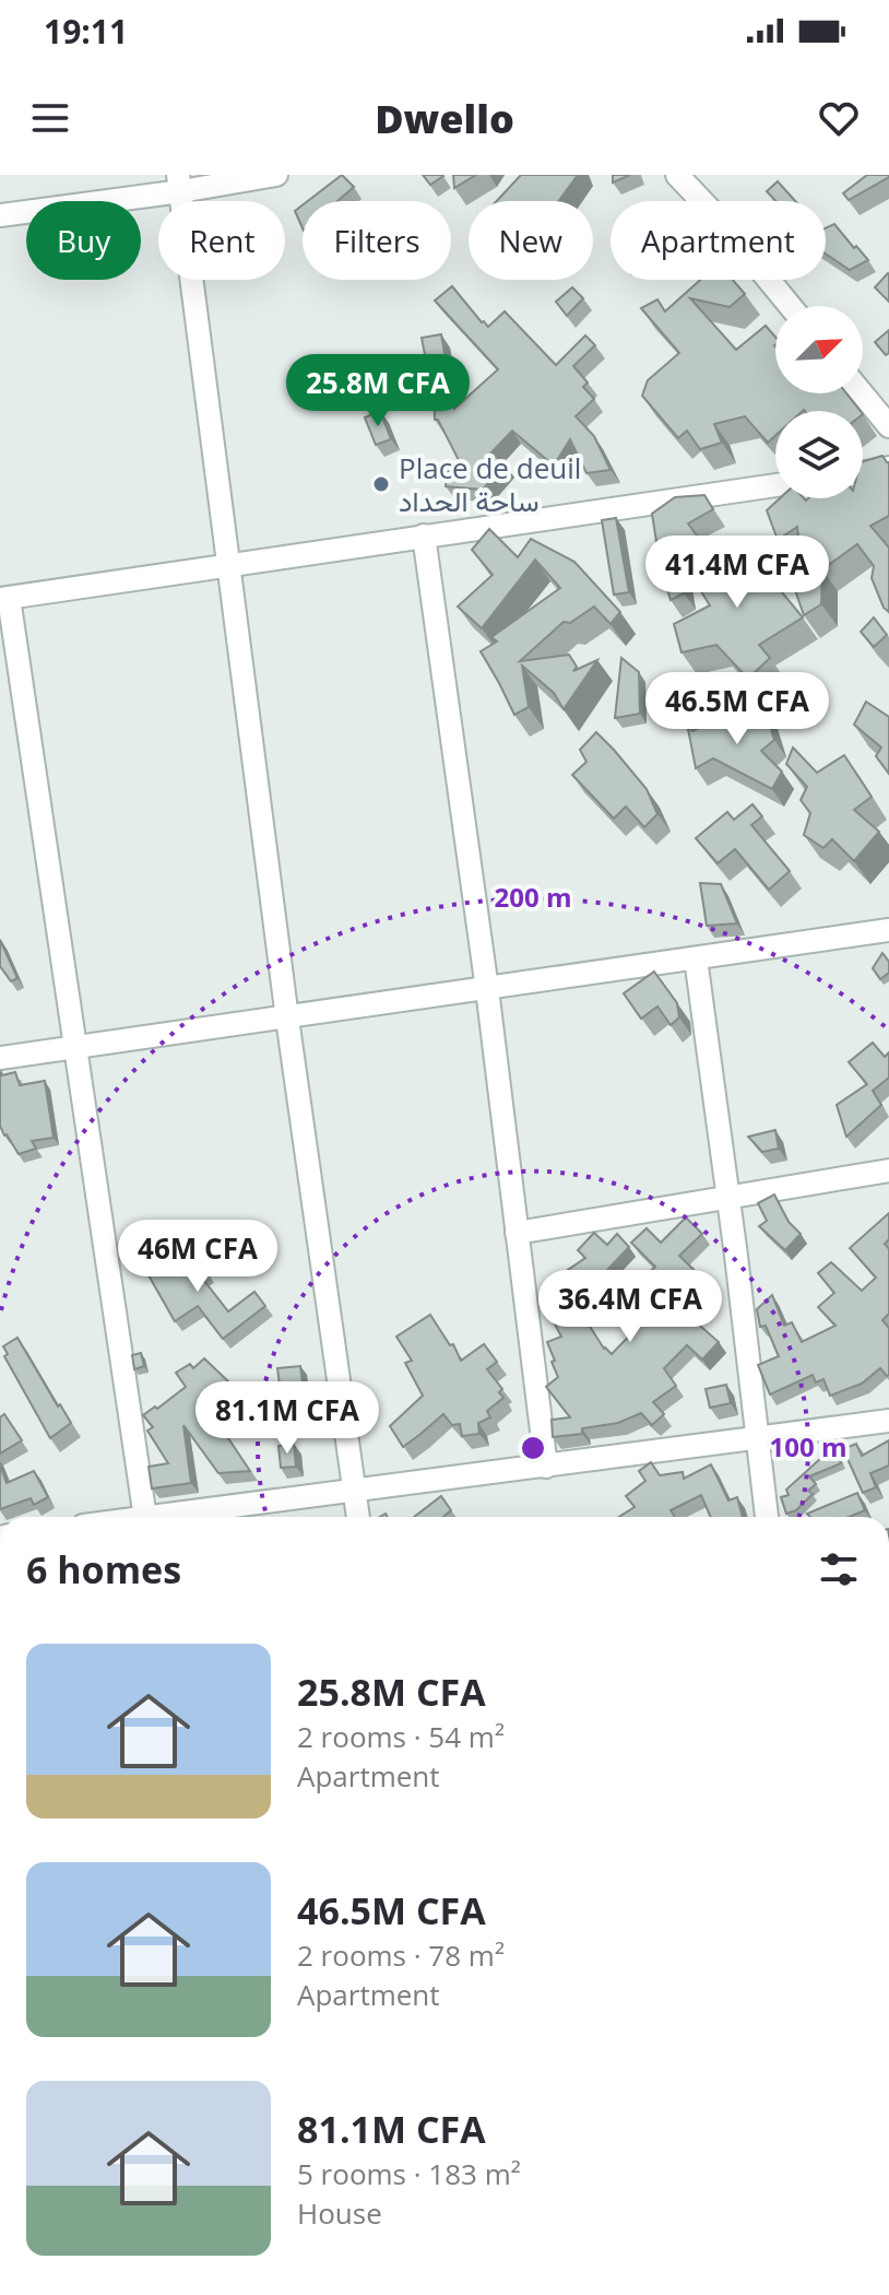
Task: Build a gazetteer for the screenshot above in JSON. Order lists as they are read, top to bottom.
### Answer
{
  "places": ["Place de deuil ساحة الحداد"],
  "north": "top right",
  "page": {
    "status": "19:11",
    "header": "Dwello",
    "chip": [
      "Buy",
      "Rent",
      "Filters",
      "New",
      "Apartment"
    ],
    "price": [
      "25.8M CFA",
      "41.4M CFA",
      "46.5M CFA",
      "46M CFA",
      "36.4M CFA",
      "81.1M CFA"
    ],
    "heading": "6 homes",
    "list": [
      {
        "name": "25.8M CFA",
        "note": "2 rooms · 54 m² · Apartment"
      },
      {
        "name": "46.5M CFA",
        "note": "2 rooms · 78 m² · Apartment"
      },
      {
        "name": "81.1M CFA",
        "note": "5 rooms · 183 m² · House"
      }
    ]
  },
  "rings": ["200 m", "100 m"]
}
